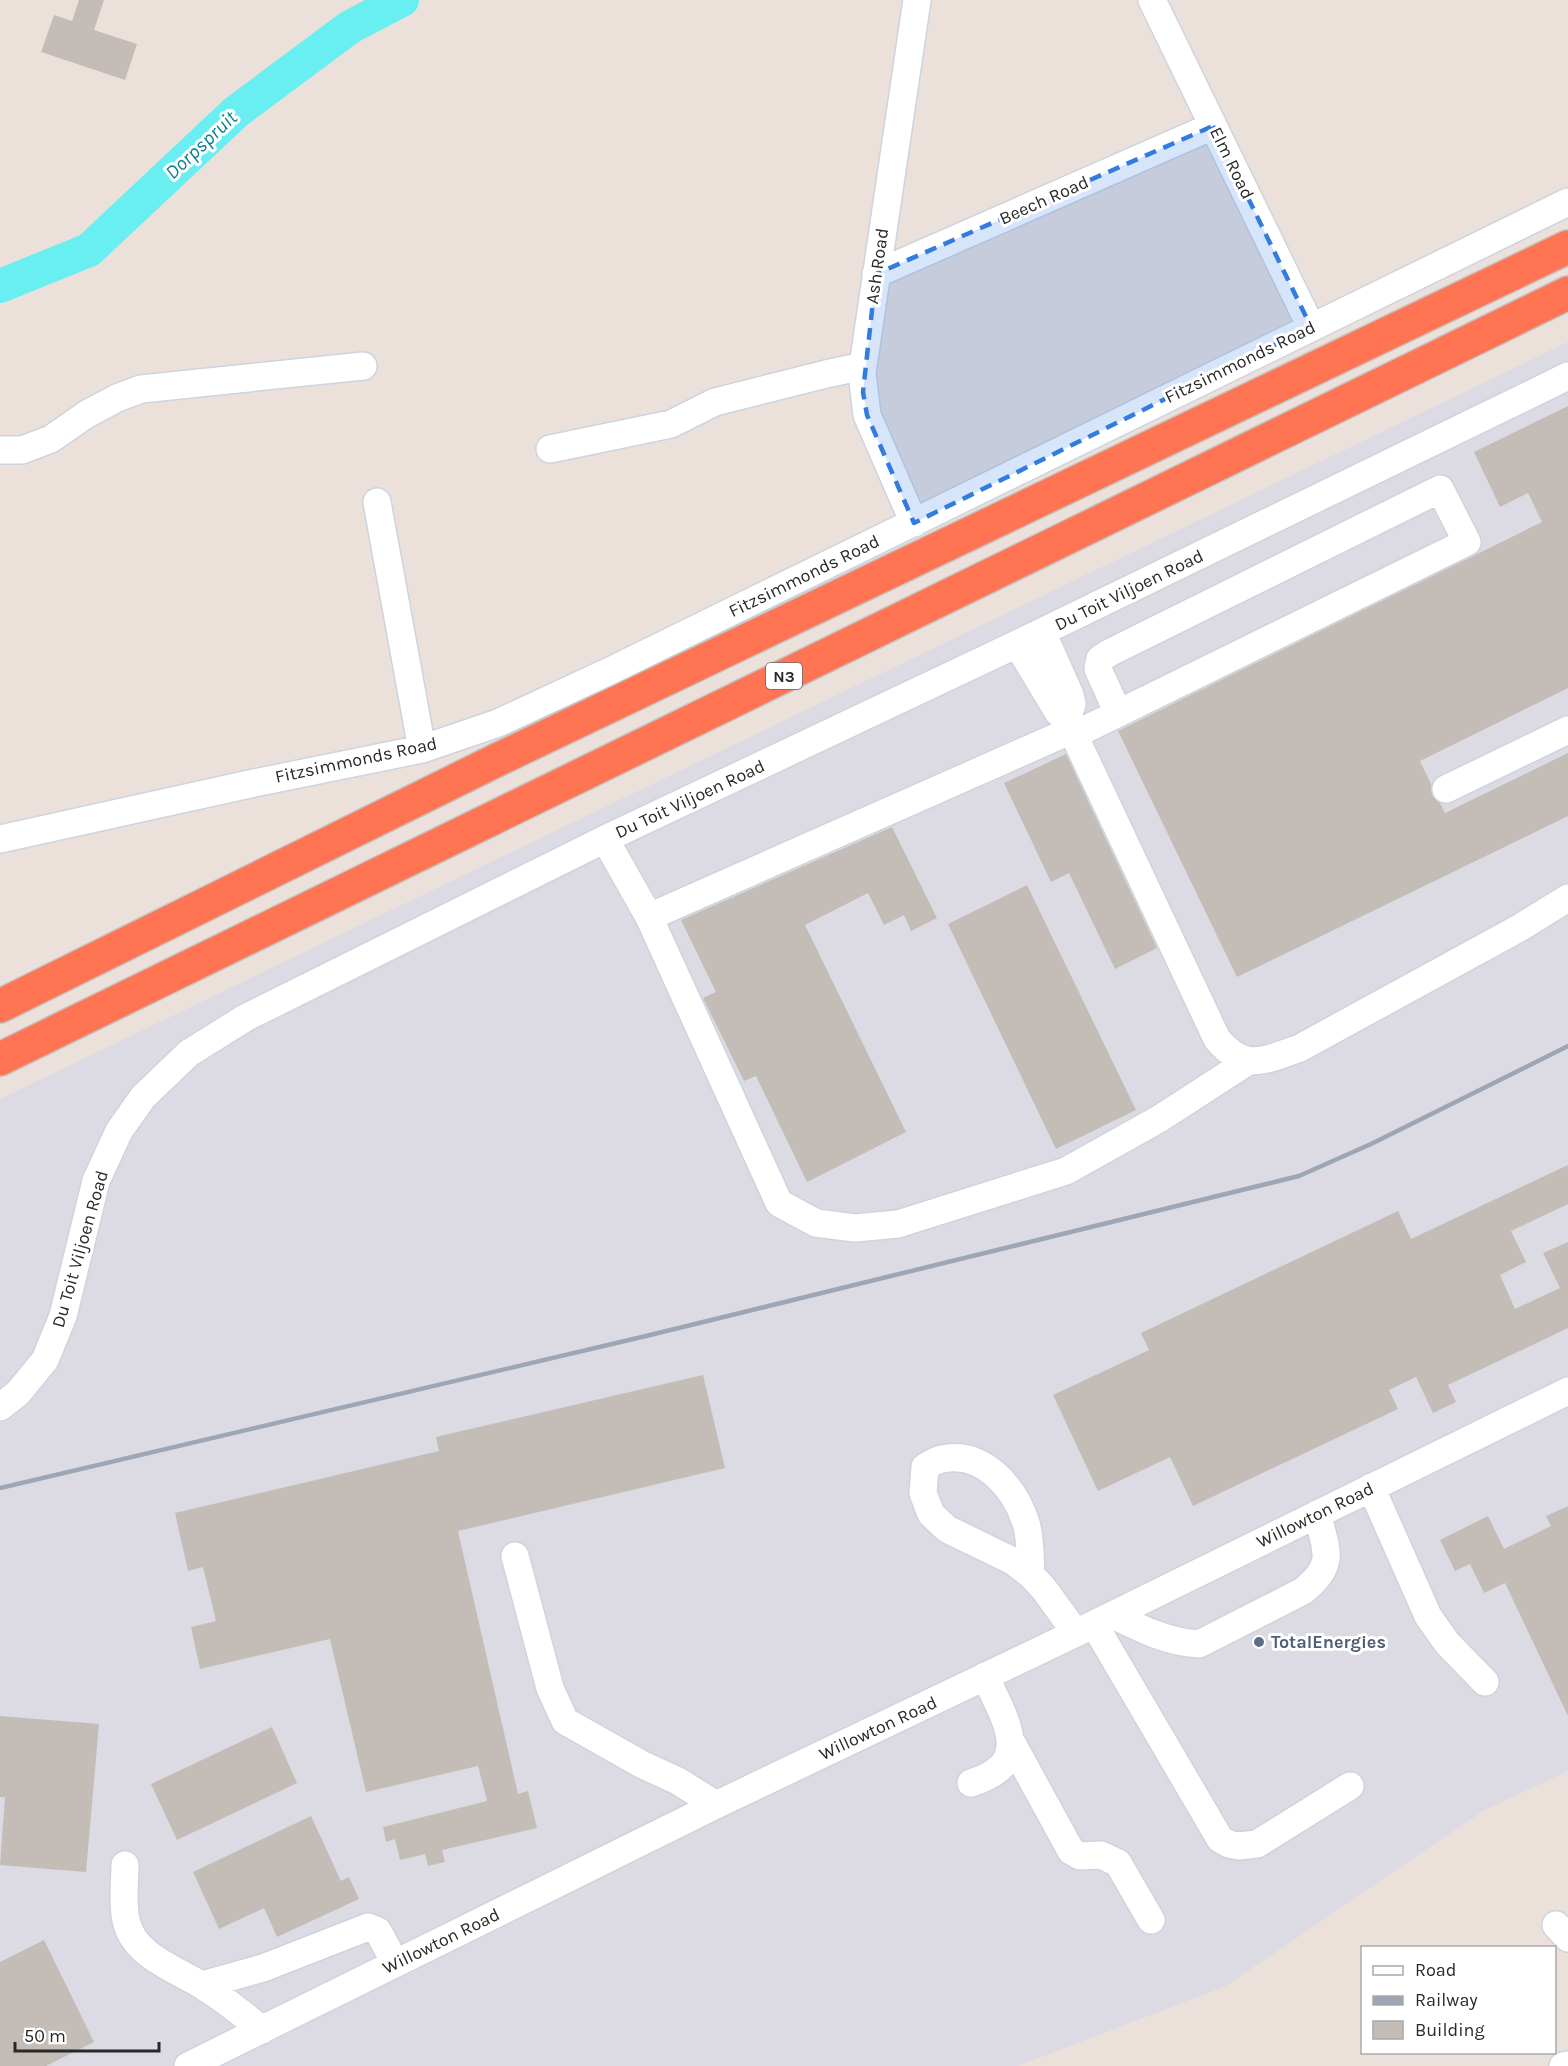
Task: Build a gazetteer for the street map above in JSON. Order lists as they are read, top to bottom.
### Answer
{
  "streets": {
    "highway": ["N3"],
    "street": [
      "Elm Road",
      "Beech Road",
      "Ash Road",
      "Fitzsimmonds Road",
      "Du Toit Viljoen Road",
      "Willowton Road"
    ]
  },
  "crossings": [
    ["Elm Road", "Beech Road"],
    ["Elm Road", "Fitzsimmonds Road"],
    ["Beech Road", "Ash Road"],
    ["Ash Road", "Fitzsimmonds Road"]
  ],
  "water": ["Dorpspruit"],
  "places": ["TotalEnergies"],
  "legend": ["Road", "Railway", "Building"],
  "scale_bar": "50 m"
}
